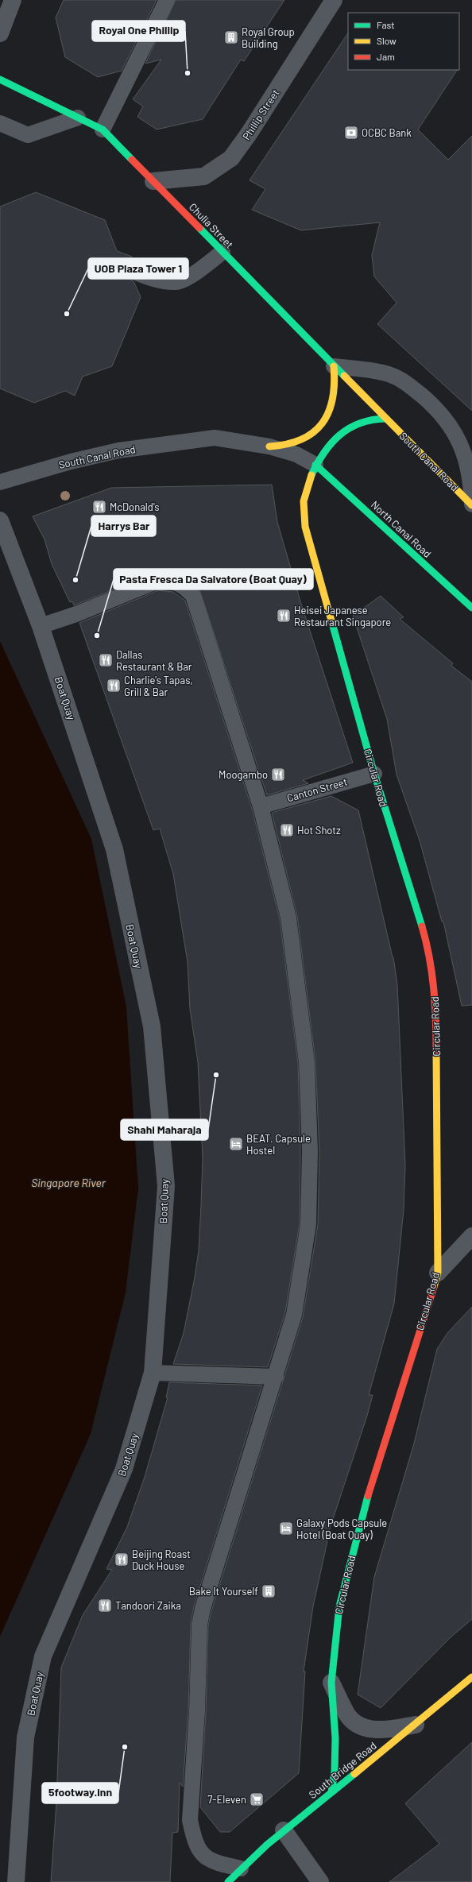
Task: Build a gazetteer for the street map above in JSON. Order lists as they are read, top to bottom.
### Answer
{
  "streets": {
    "street": [
      "Phillip Street",
      "Chulia Street",
      "South Canal Road",
      "North Canal Road",
      "Boat Quay",
      "Circular Road",
      "South Bridge Road"
    ],
    "lane": ["Canton Street"]
  },
  "crossings": [
    ["Phillip Street", "Chulia Street"],
    ["Chulia Street", "South Canal Road"],
    ["Chulia Street", "Circular Road"],
    ["South Canal Road", "North Canal Road"],
    ["South Canal Road", "Circular Road"],
    ["North Canal Road", "Circular Road"],
    ["Circular Road", "Canton Street"],
    ["Circular Road", "South Bridge Road"]
  ],
  "water": ["Singapore River"],
  "places": {
    "building": ["Royal Group Building", "Bake It Yourself"],
    "other": [
      "Royal One Phillip",
      "UOB Plaza Tower 1",
      "Harrys Bar",
      "Pasta Fresca Da Salvatore (Boat Quay)",
      "Shahi Maharaja",
      "5footway.inn"
    ],
    "bank": ["OCBC Bank"],
    "restaurant": [
      "McDonald's",
      "Heisei Japanese Restaurant Singapore",
      "Dallas Restaurant & Bar",
      "Charlie's Tapas, Grill & Bar",
      "Moogambo",
      "Hot Shotz",
      "Beijing Roast Duck House",
      "Tandoori Zaika"
    ],
    "hotel": ["BEAT. Capsule Hostel", "Galaxy Pods Capsule Hotel (Boat Quay)"],
    "supermarket": ["7-Eleven"]
  },
  "legend": ["Fast", "Slow", "Jam"]
}
